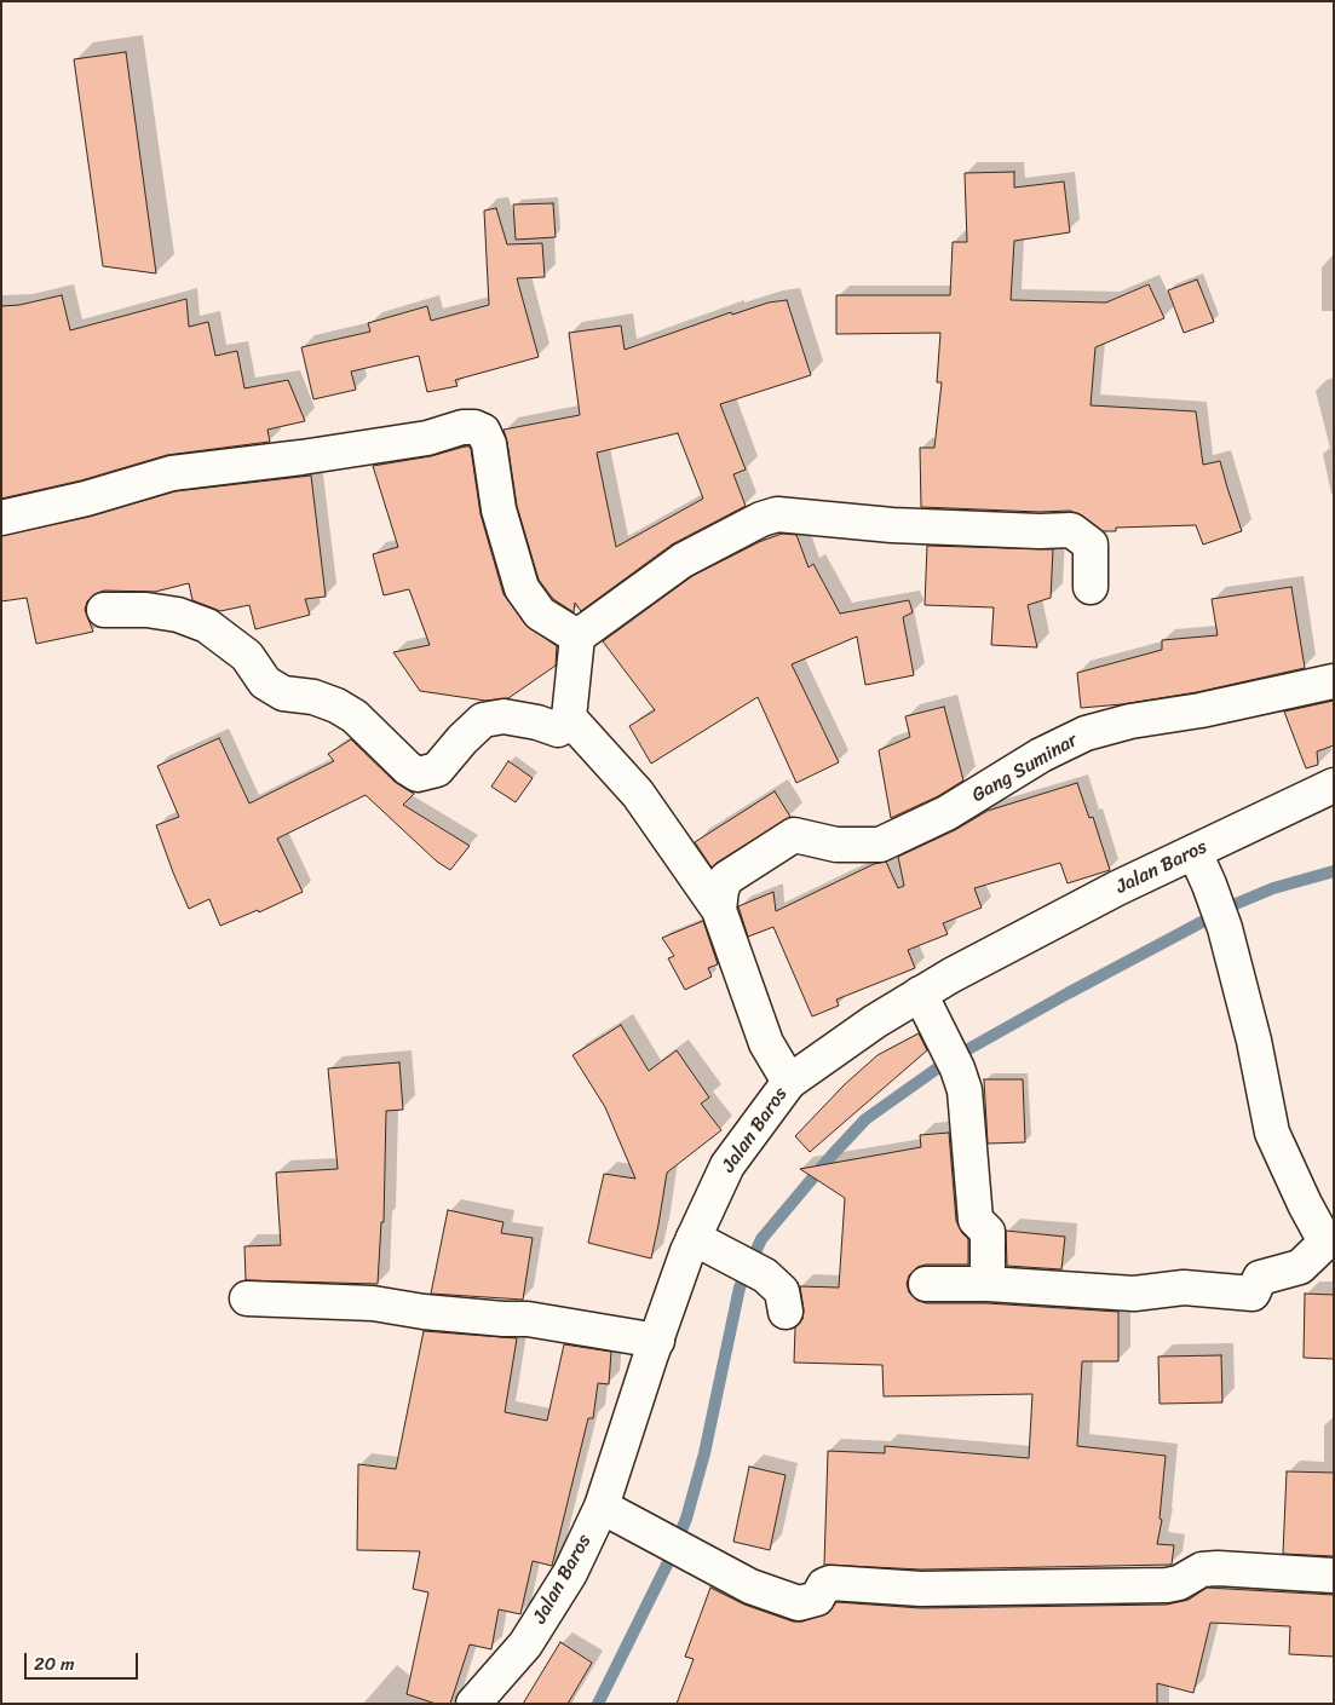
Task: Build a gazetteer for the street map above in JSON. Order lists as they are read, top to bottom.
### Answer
{
  "streets": {
    "street": ["Gang Suminar", "Jalan Baros"]
  },
  "scale_bar": "20 m"
}
